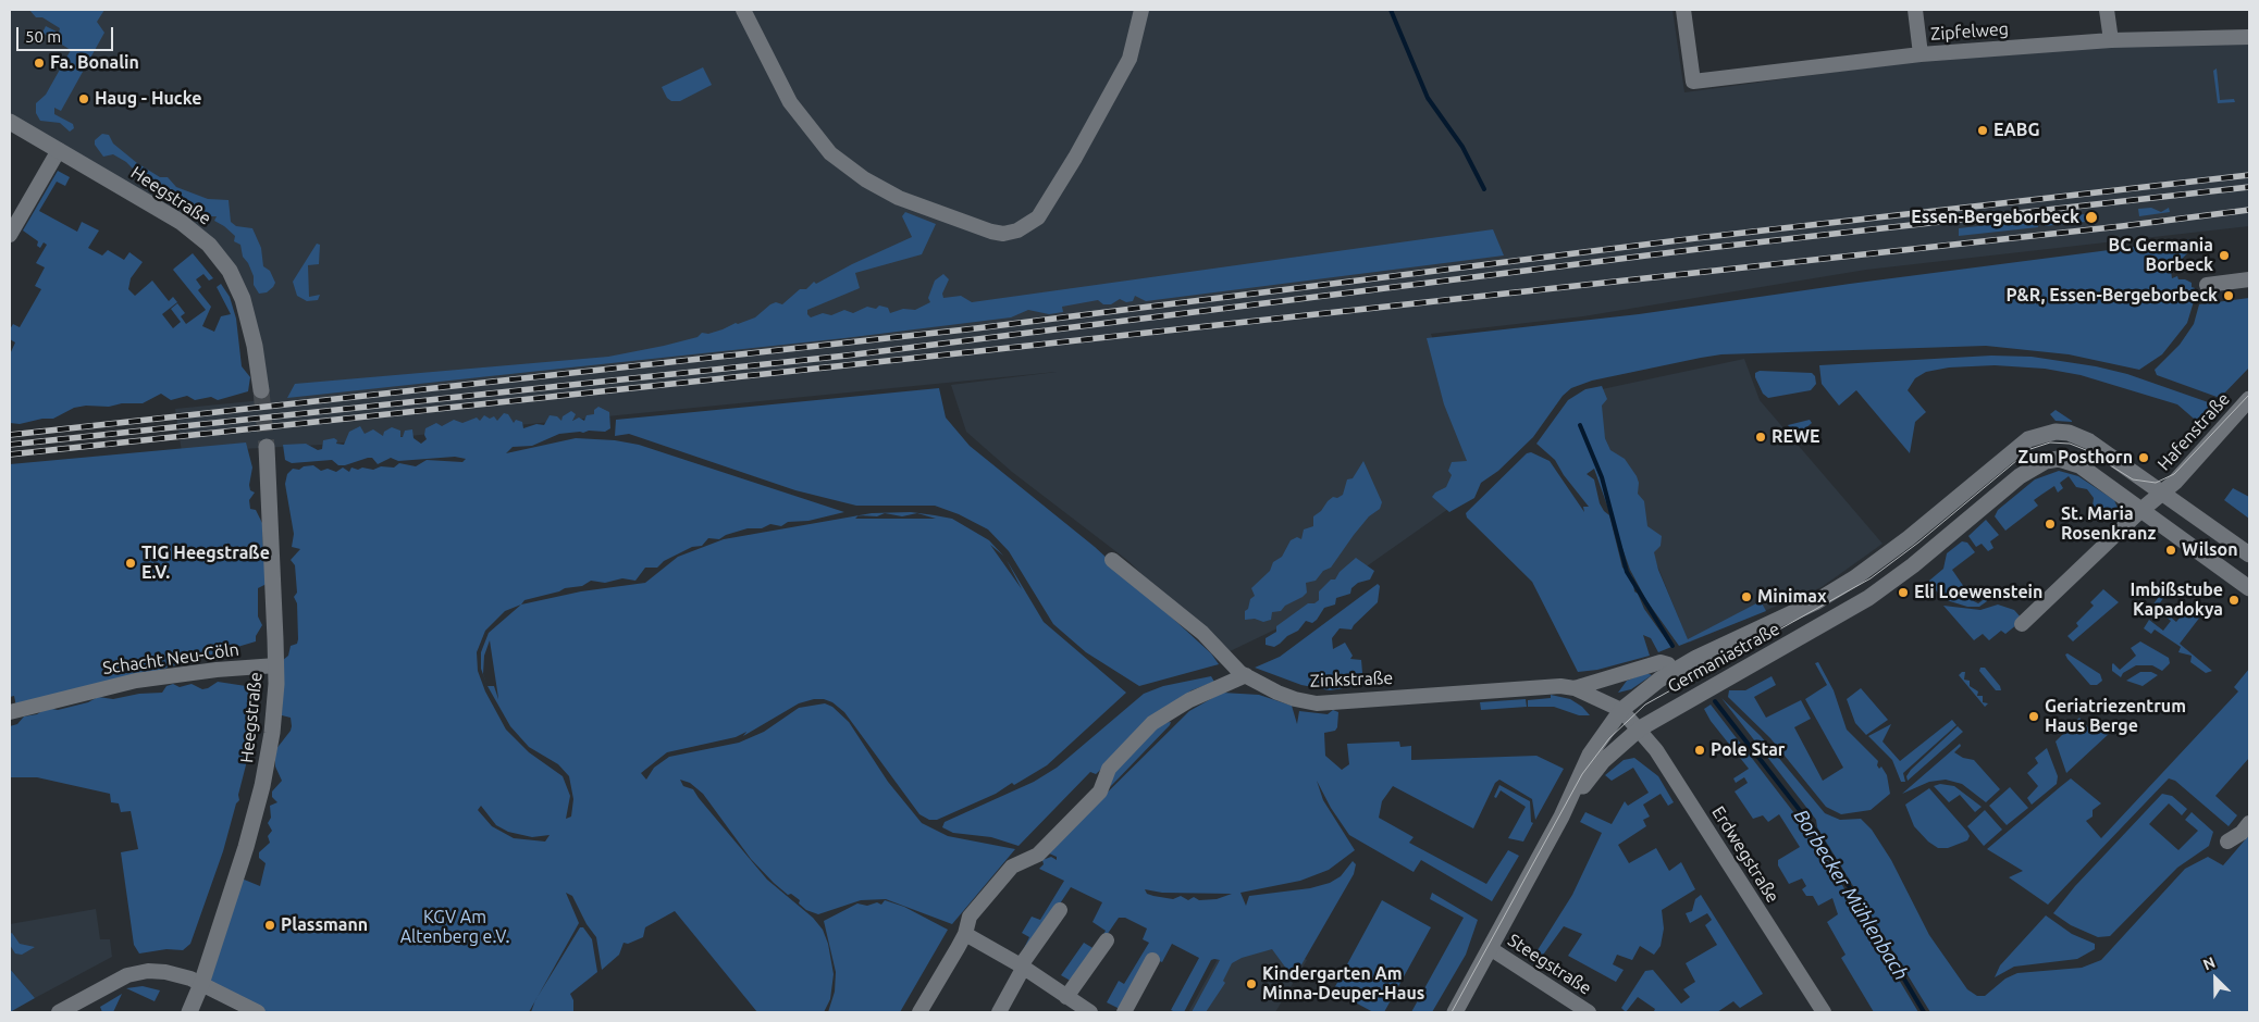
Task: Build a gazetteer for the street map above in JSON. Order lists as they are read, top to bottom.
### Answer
{
  "streets": {
    "main road": ["Heegstraße", "Hafenstraße", "Germaniastraße"],
    "street": [
      "Zipfelweg",
      "Schacht Neu-Cöln",
      "Zinkstraße",
      "Erdwegstraße",
      "Steegstraße"
    ]
  },
  "crossings": [
    ["Heegstraße", "Schacht Neu-Cöln"],
    ["Hafenstraße", "Germaniastraße"],
    ["Germaniastraße", "Zinkstraße"],
    ["Germaniastraße", "Erdwegstraße"],
    ["Germaniastraße", "Steegstraße"],
    ["Zinkstraße", "Erdwegstraße"]
  ],
  "water": ["Borbecker Mühlenbach"],
  "parks": ["KGV Am Altenberg e.V."],
  "places": [
    "Fa. Bonalin",
    "Haug - Hucke",
    "EABG",
    "Essen-Bergeborbeck",
    "BC Germania Borbeck",
    "P&R, Essen-Bergeborbeck",
    "REWE",
    "Zum Posthorn",
    "St. Maria Rosenkranz",
    "Wilson",
    "TIG Heegstraße E.V.",
    "Eli Loewenstein",
    "Minimax",
    "Imbißstube Kapadokya",
    "Geriatriezentrum Haus Berge",
    "Pole Star",
    "Plassmann",
    "Kindergarten Am Minna-Deuper-Haus"
  ],
  "scale_bar": "50 m",
  "north": "top left"
}
